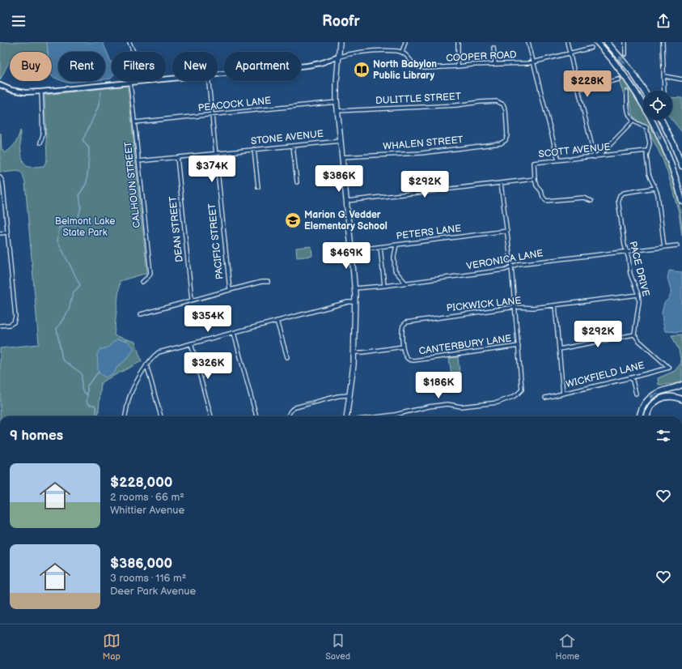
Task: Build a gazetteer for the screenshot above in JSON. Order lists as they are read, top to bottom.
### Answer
{
  "streets": {
    "street": [
      "COOPER ROAD",
      "DULITTLE STREET",
      "PEACOCK LANE",
      "STONE AVENUE",
      "WHALEN STREET",
      "SCOTT AVENUE",
      "CALHOUN STREET",
      "DEAN STREET",
      "PETERS LANE",
      "PACIFIC STREET",
      "VERONICA LANE",
      "PACE DRIVE",
      "PICKWICK LANE",
      "CANTERBURY LANE",
      "WICKFIELD LANE"
    ]
  },
  "crossings": [
    ["DULITTLE STREET", "WHALEN STREET"],
    ["PEACOCK LANE", "CALHOUN STREET"],
    ["PEACOCK LANE", "PACIFIC STREET"],
    ["STONE AVENUE", "CALHOUN STREET"],
    ["STONE AVENUE", "DEAN STREET"],
    ["STONE AVENUE", "PACIFIC STREET"],
    ["VERONICA LANE", "PACE DRIVE"],
    ["PACE DRIVE", "PICKWICK LANE"],
    ["PACE DRIVE", "WICKFIELD LANE"],
    ["PICKWICK LANE", "CANTERBURY LANE"]
  ],
  "parks": ["Belmont Lake State Park"],
  "places": {
    "library": ["North Babylon Public Library"],
    "school or university": ["Marion G. Vedder Elementary School"]
  },
  "page": {
    "header": "Roofr",
    "chip": [
      "Buy",
      "Rent",
      "Filters",
      "New",
      "Apartment"
    ],
    "price": [
      "$228K",
      "$374K",
      "$386K",
      "$292K",
      "$469K",
      "$354K",
      "$292K",
      "$326K",
      "$186K"
    ],
    "heading": "9 homes",
    "list": [
      {
        "name": "$228,000",
        "note": "2 rooms · 66 m² · Whittier Avenue"
      },
      {
        "name": "$386,000",
        "note": "3 rooms · 116 m² · Deer Park Avenue"
      }
    ],
    "tabs": ["Map", "Saved", "Home"]
  }
}
